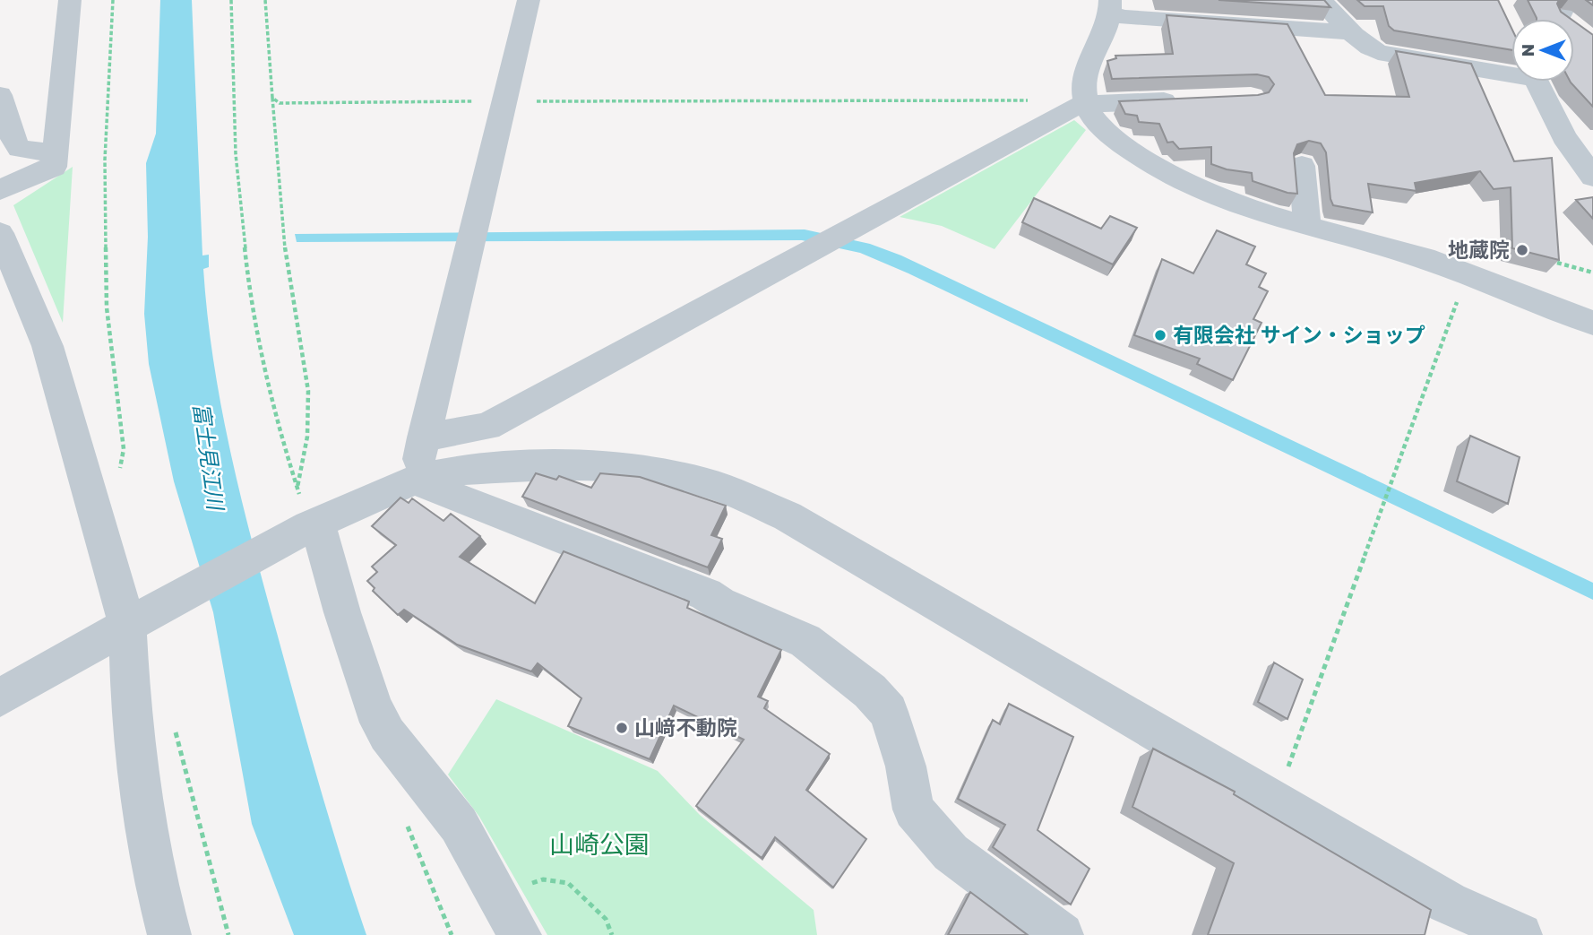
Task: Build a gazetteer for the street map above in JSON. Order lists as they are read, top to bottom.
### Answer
{
  "water": ["富士見江川"],
  "parks": ["山崎公園"],
  "places": ["地蔵院", "有限会社 サイン・ショップ", "山﨑不動院"],
  "north": "left"
}
